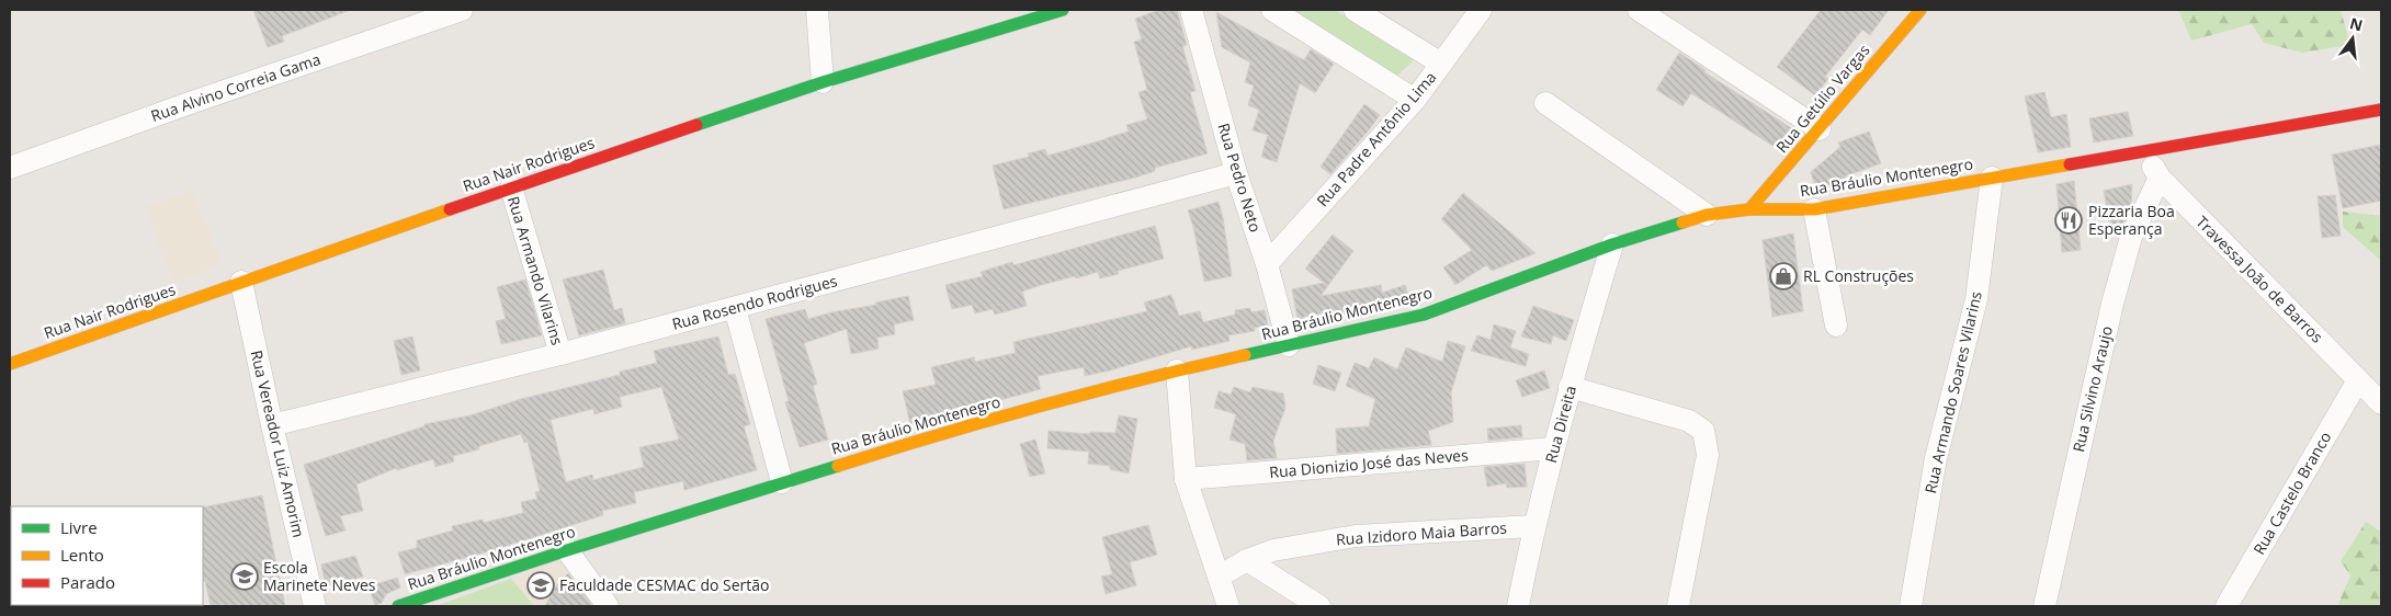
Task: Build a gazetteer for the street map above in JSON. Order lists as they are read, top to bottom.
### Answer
{
  "streets": {
    "street": [
      "Rua Alvino Correia Gama",
      "Rua Getúlio Vargas",
      "Rua Padre Antônio Lima",
      "Rua Nair Rodrigues",
      "Rua Pedro Neto",
      "Rua Bráulio Montenegro",
      "Rua Armando Vilarins",
      "Travessa João de Barros",
      "Rua Rosendo Rodrigues",
      "Rua Silvino Araujo",
      "Rua Armando Soares Vilarins",
      "Rua Direita",
      "Rua Vereador Luiz Amorim",
      "Rua Dionizio José das Neves",
      "Rua Castelo Branco",
      "Rua Izidoro Maia Barros"
    ]
  },
  "crossings": [
    ["Rua Getúlio Vargas", "Rua Bráulio Montenegro"],
    ["Rua Padre Antônio Lima", "Rua Pedro Neto"],
    ["Rua Nair Rodrigues", "Rua Armando Vilarins"],
    ["Rua Nair Rodrigues", "Rua Vereador Luiz Amorim"],
    ["Rua Pedro Neto", "Rua Bráulio Montenegro"],
    ["Rua Pedro Neto", "Rua Rosendo Rodrigues"],
    ["Rua Bráulio Montenegro", "Travessa João de Barros"],
    ["Rua Bráulio Montenegro", "Rua Armando Soares Vilarins"],
    ["Rua Bráulio Montenegro", "Rua Direita"],
    ["Rua Armando Vilarins", "Rua Rosendo Rodrigues"],
    ["Travessa João de Barros", "Rua Silvino Araujo"],
    ["Travessa João de Barros", "Rua Castelo Branco"],
    ["Rua Rosendo Rodrigues", "Rua Vereador Luiz Amorim"],
    ["Rua Direita", "Rua Dionizio José das Neves"],
    ["Rua Direita", "Rua Izidoro Maia Barros"]
  ],
  "places": {
    "restaurant": ["Pizzaria Boa Esperança"],
    "shop": ["RL Construções"],
    "school or university": ["Escola Marinete Neves", "Faculdade CESMAC do Sertão"]
  },
  "legend": ["Livre", "Lento", "Parado"],
  "north": "top"
}
